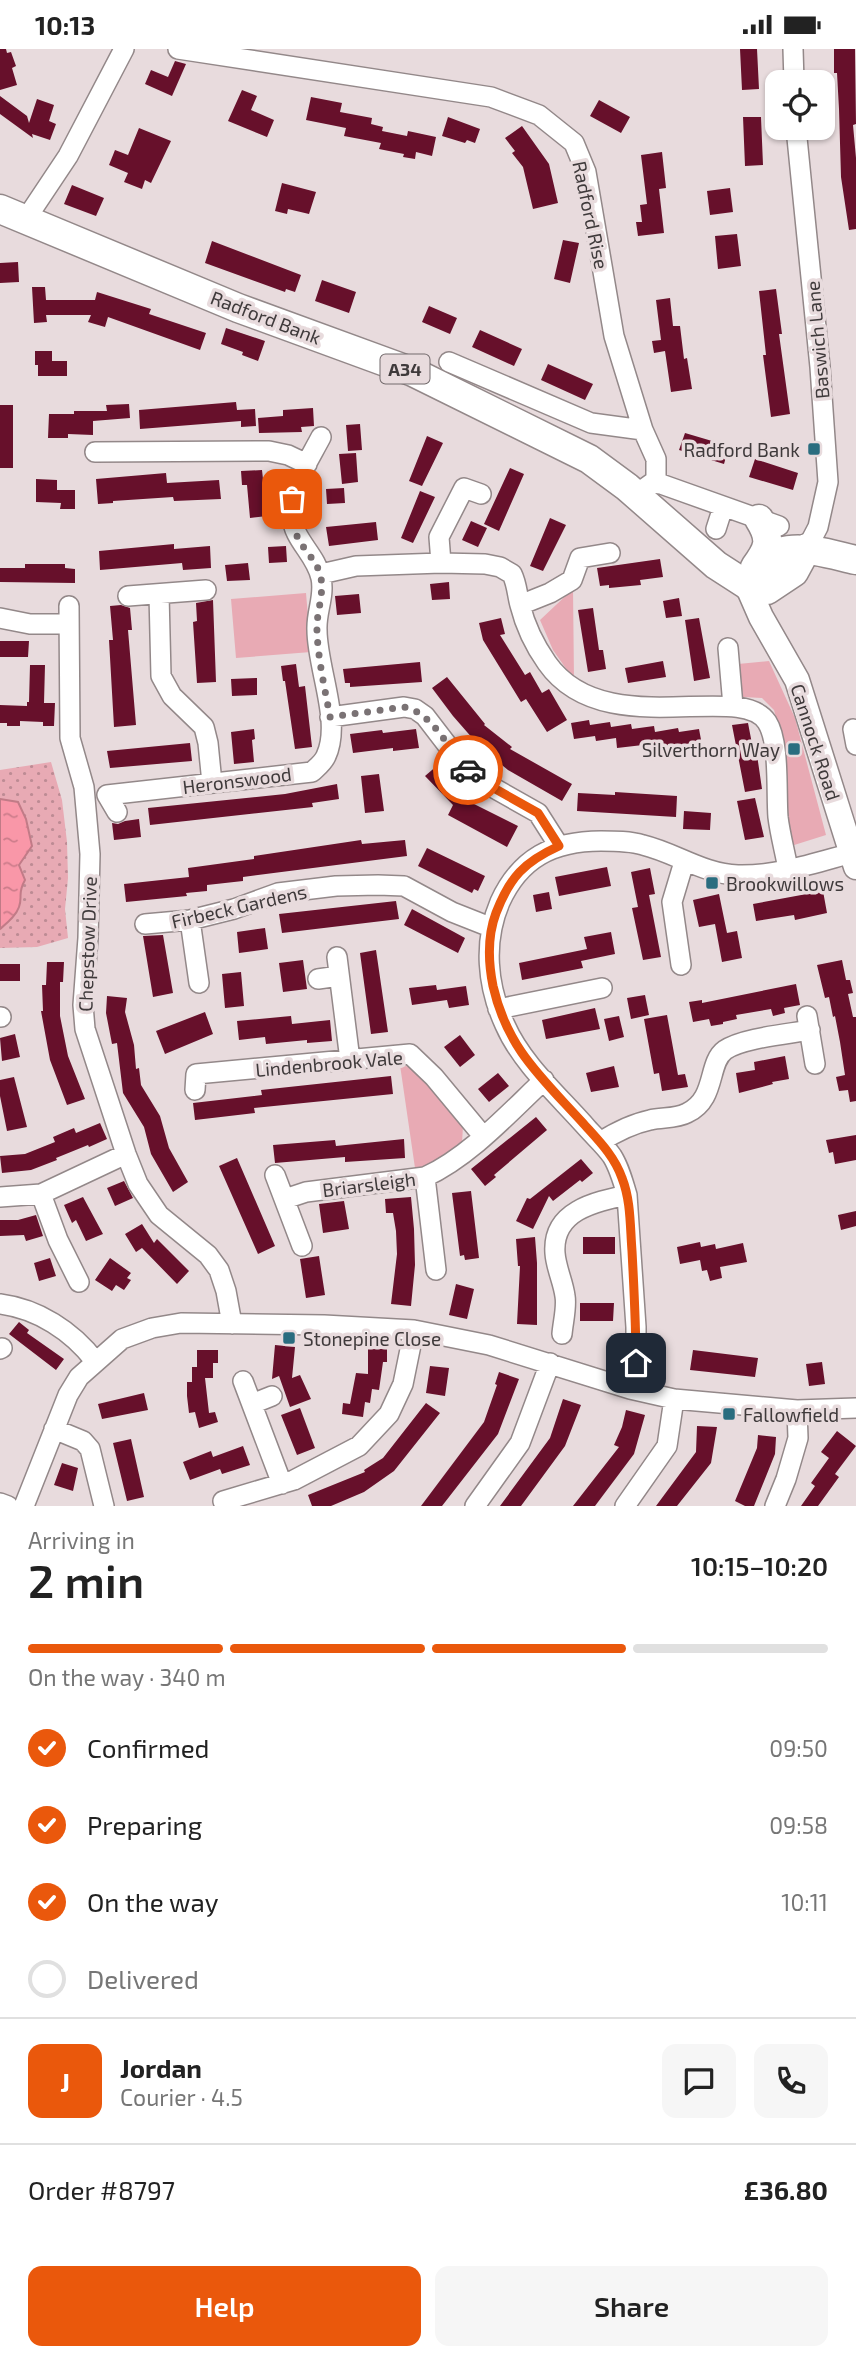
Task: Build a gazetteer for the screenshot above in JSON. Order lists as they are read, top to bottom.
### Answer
{
  "streets": {
    "highway": ["Radford Bank", "A34"],
    "main road": ["Cannock Road"],
    "street": [
      "Radford Rise",
      "Baswich Lane",
      "Heronswood",
      "Firbeck Gardens",
      "Chepstow Drive",
      "Lindenbrook Vale",
      "Briarsleigh"
    ]
  },
  "crossings": [
    ["Radford Rise", "Radford Bank"],
    ["Radford Bank", "Cannock Road"],
    ["Lindenbrook Vale", "Briarsleigh"]
  ],
  "places": {
    "transit": [
      "Radford Bank",
      "Silverthorn Way",
      "Brookwillows",
      "Stonepine Close",
      "Fallowfield"
    ]
  },
  "page": {
    "status": "10:13",
    "heading": ["2 min", "Arriving in", "10:15–10:20"],
    "panel": [
      "Jordan",
      "Courier · 4.5",
      "Order #8797",
      "£36.80"
    ],
    "bar": "On the way · 340 m",
    "list": [
      ["Confirmed", "09:50"],
      ["Preparing", "09:58"],
      ["On the way", "10:11"],
      "Delivered"
    ],
    "round": "J",
    "buttons": ["Help", "Share"]
  }
}
